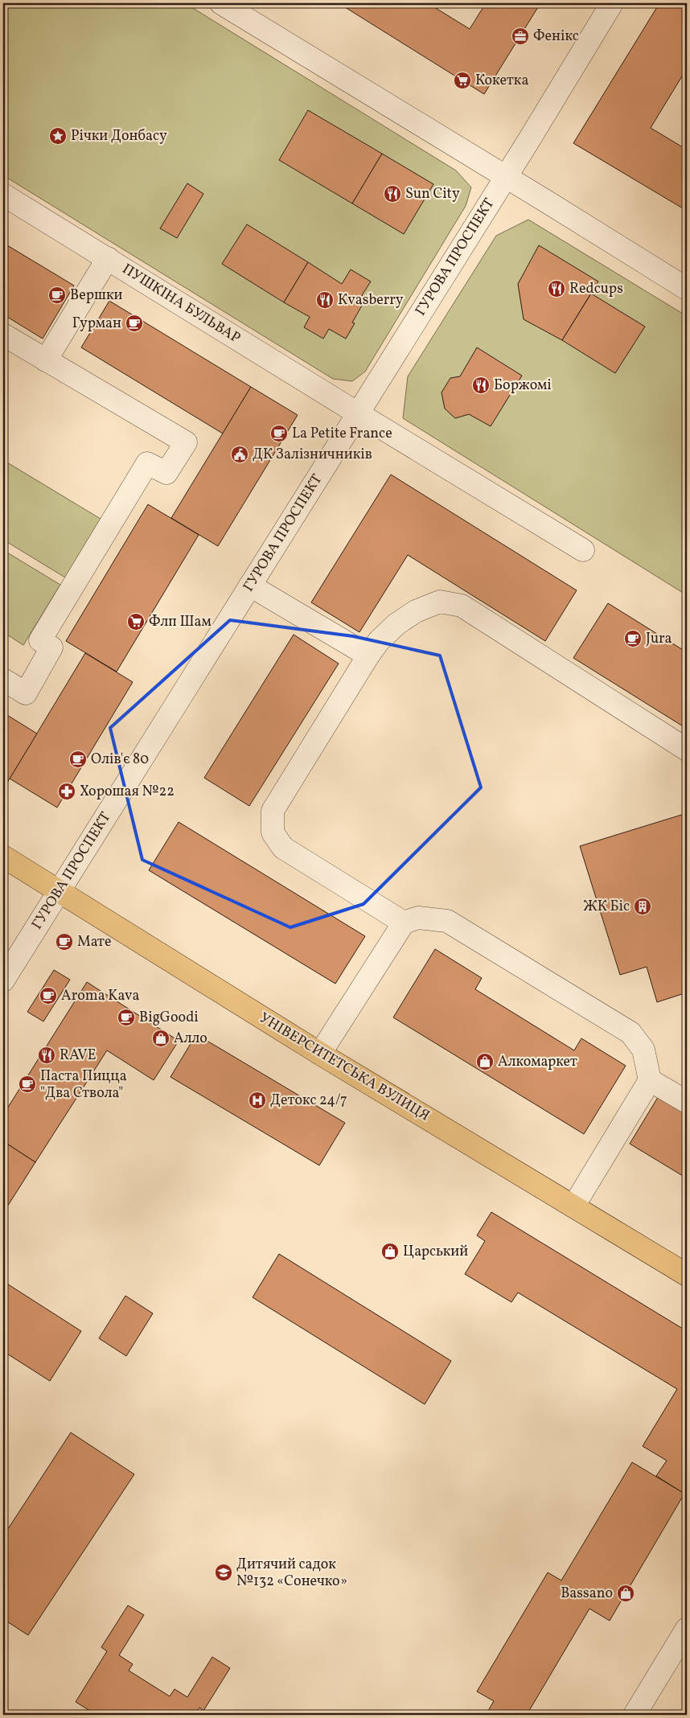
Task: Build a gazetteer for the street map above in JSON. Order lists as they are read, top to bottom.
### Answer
{
  "streets": {
    "main road": ["УНІВЕРСИТЕТСЬКА ВУЛИЦЯ"],
    "street": ["ГУРОВА ПРОСПЕКТ", "ПУШКІНА БУЛЬВАР"]
  },
  "crossings": [
    ["ГУРОВА ПРОСПЕКТ", "ПУШКІНА БУЛЬВАР"],
    ["ГУРОВА ПРОСПЕКТ", "УНІВЕРСИТЕТСЬКА ВУЛИЦЯ"]
  ],
  "places": {
    "office": ["Фенiкс"],
    "supermarket": ["Кокетка", "Флп Шам"],
    "place": ["Річки Донбасу"],
    "restaurant": [
      "Sun City",
      "Redcups",
      "Кvasberry",
      "Боржомi",
      "RAVE"
    ],
    "cafe": [
      "Вершки",
      "Гурман",
      "La Petite France",
      "Jura",
      "Олів'є 80",
      "Мате",
      "Aroma Kava",
      "BigGoodi",
      "Паста Пицца \"Два Ствола\""
    ],
    "public building": ["ДК Залізничників"],
    "pharmacy": ["Хорошая №22"],
    "building": ["ЖК Біс"],
    "shop": [
      "Алло",
      "Алкомаркет",
      "Царський",
      "Bassano"
    ],
    "hospital": ["Детокс 24/7"],
    "school or university": ["Дитячий садок №132 «Сонечко»"]
  }
}
